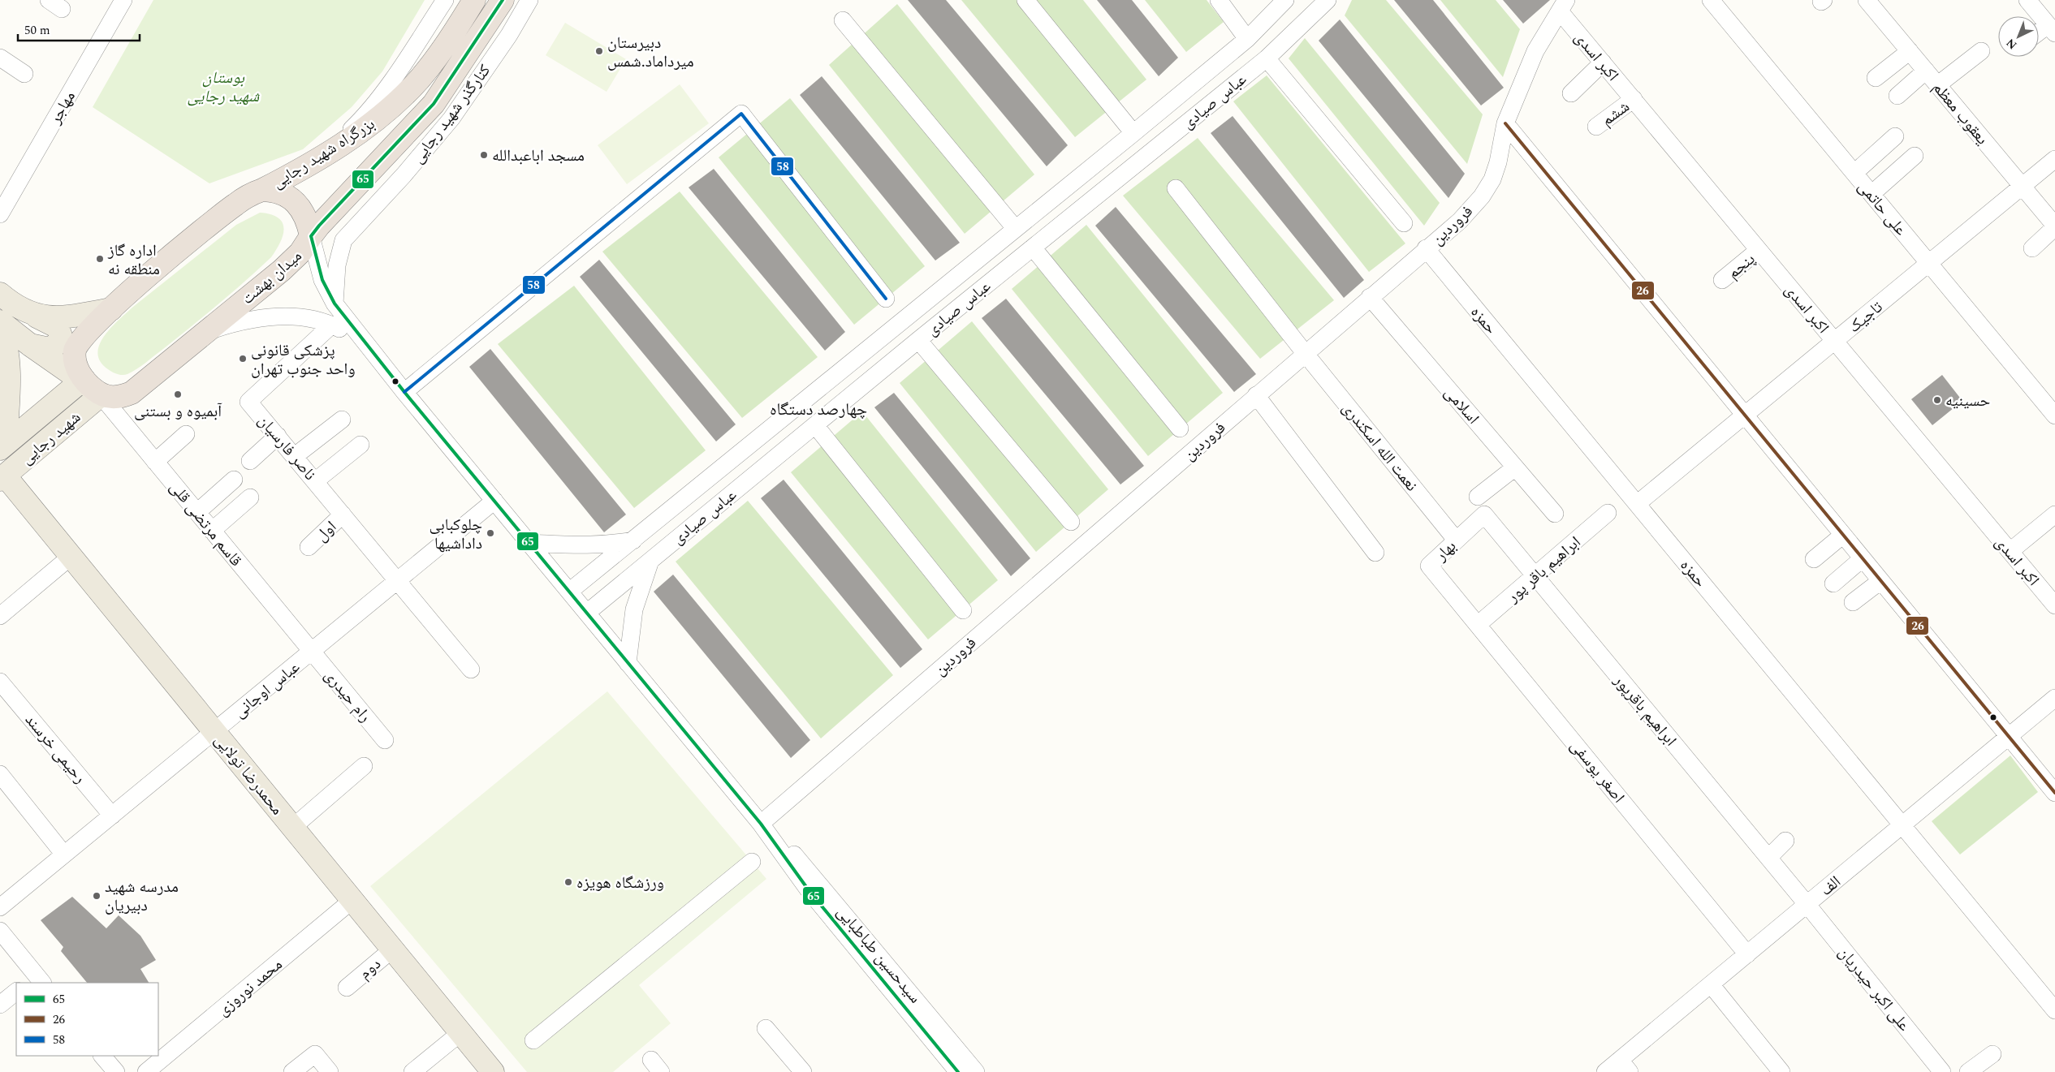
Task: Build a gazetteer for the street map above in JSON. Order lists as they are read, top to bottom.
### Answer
{
  "streets": {
    "highway": ["بزرگراه شهید رجایی", "میدان بهشت"],
    "main road": ["شهید رجایی", "محمدرضا تولایی"],
    "street": [
      "اکبر اسدی",
      "عباس صیادی",
      "مهاجر",
      "ششم",
      "یعقوب معظم",
      "کنارگذر شهید رجایی",
      "علی حاتمی",
      "فروردین",
      "پنجم",
      "تاجیک",
      "حمزه",
      "اسلامی",
      "نعمت الله اسکندری",
      "ناصر فارسیان",
      "قاسم مرتضی قلی",
      "اول",
      "بهار",
      "ابراهیم باقر پور",
      "عباس اوجانی",
      "رام حیدری",
      "ابراهیم باقرپور",
      "رحیمی خرسند",
      "اصغر یوسفی",
      "الف",
      "سیدحسین طباطبایی",
      "دوم",
      "محمد نوروزی",
      "علی اکبر حیدریان"
    ]
  },
  "crossings": [
    ["اکبر اسدی", "ششم"],
    ["اکبر اسدی", "فروردین"],
    ["اکبر اسدی", "پنجم"],
    ["اکبر اسدی", "تاجیک"],
    ["عباس صیادی", "سیدحسین طباطبایی"],
    ["یعقوب معظم", "تاجیک"],
    ["کنارگذر شهید رجایی", "سیدحسین طباطبایی"],
    ["بزرگراه شهید رجایی", "میدان بهشت"],
    ["بزرگراه شهید رجایی", "سیدحسین طباطبایی"],
    ["علی حاتمی", "تاجیک"],
    ["فروردین", "حمزه"],
    ["فروردین", "اسلامی"],
    ["فروردین", "نعمت الله اسکندری"],
    ["فروردین", "سیدحسین طباطبایی"],
    ["میدان بهشت", "شهید رجایی"],
    ["میدان بهشت", "قاسم مرتضی قلی"],
    ["میدان بهشت", "سیدحسین طباطبایی"],
    ["تاجیک", "حمزه"],
    ["حمزه", "الف"],
    ["شهید رجایی", "قاسم مرتضی قلی"],
    ["شهید رجایی", "محمدرضا تولایی"],
    ["نعمت الله اسکندری", "بهار"],
    ["ناصر فارسیان", "اول"],
    ["ناصر فارسیان", "عباس اوجانی"],
    ["قاسم مرتضی قلی", "عباس اوجانی"],
    ["قاسم مرتضی قلی", "رام حیدری"],
    ["بهار", "ابراهیم باقرپور"],
    ["بهار", "اصغر یوسفی"],
    ["ابراهیم باقر پور", "ابراهیم باقرپور"],
    ["ابراهیم باقر پور", "اصغر یوسفی"],
    ["عباس اوجانی", "رام حیدری"],
    ["عباس اوجانی", "رحیمی خرسند"],
    ["عباس اوجانی", "محمدرضا تولایی"],
    ["عباس اوجانی", "سیدحسین طباطبایی"],
    ["ابراهیم باقرپور", "الف"],
    ["ابراهیم باقرپور", "علی اکبر حیدریان"],
    ["اصغر یوسفی", "الف"],
    ["محمدرضا تولایی", "دوم"],
    ["محمدرضا تولایی", "محمد نوروزی"],
    ["الف", "علی اکبر حیدریان"]
  ],
  "districts": ["چهارصد دستگاه"],
  "parks": ["بوستان شهید رجایی"],
  "places": [
    "دبیرستان میرداماد.شمس",
    "مسجد اباعبدالله",
    "اداره گاز منطقه نه",
    "پزشکی قانونی واحد جنوب تهران",
    "آبمیوه و بستنی",
    "حسینیه",
    "چلوکبابی داداشیها",
    "ورزشگاه هویزه",
    "مدرسه شهید دبیریان"
  ],
  "lines": ["transit line 65", "transit line 58", "transit line 26"],
  "legend": ["65", "26", "58"],
  "scale_bar": "50 m",
  "north": "bottom left"
}
